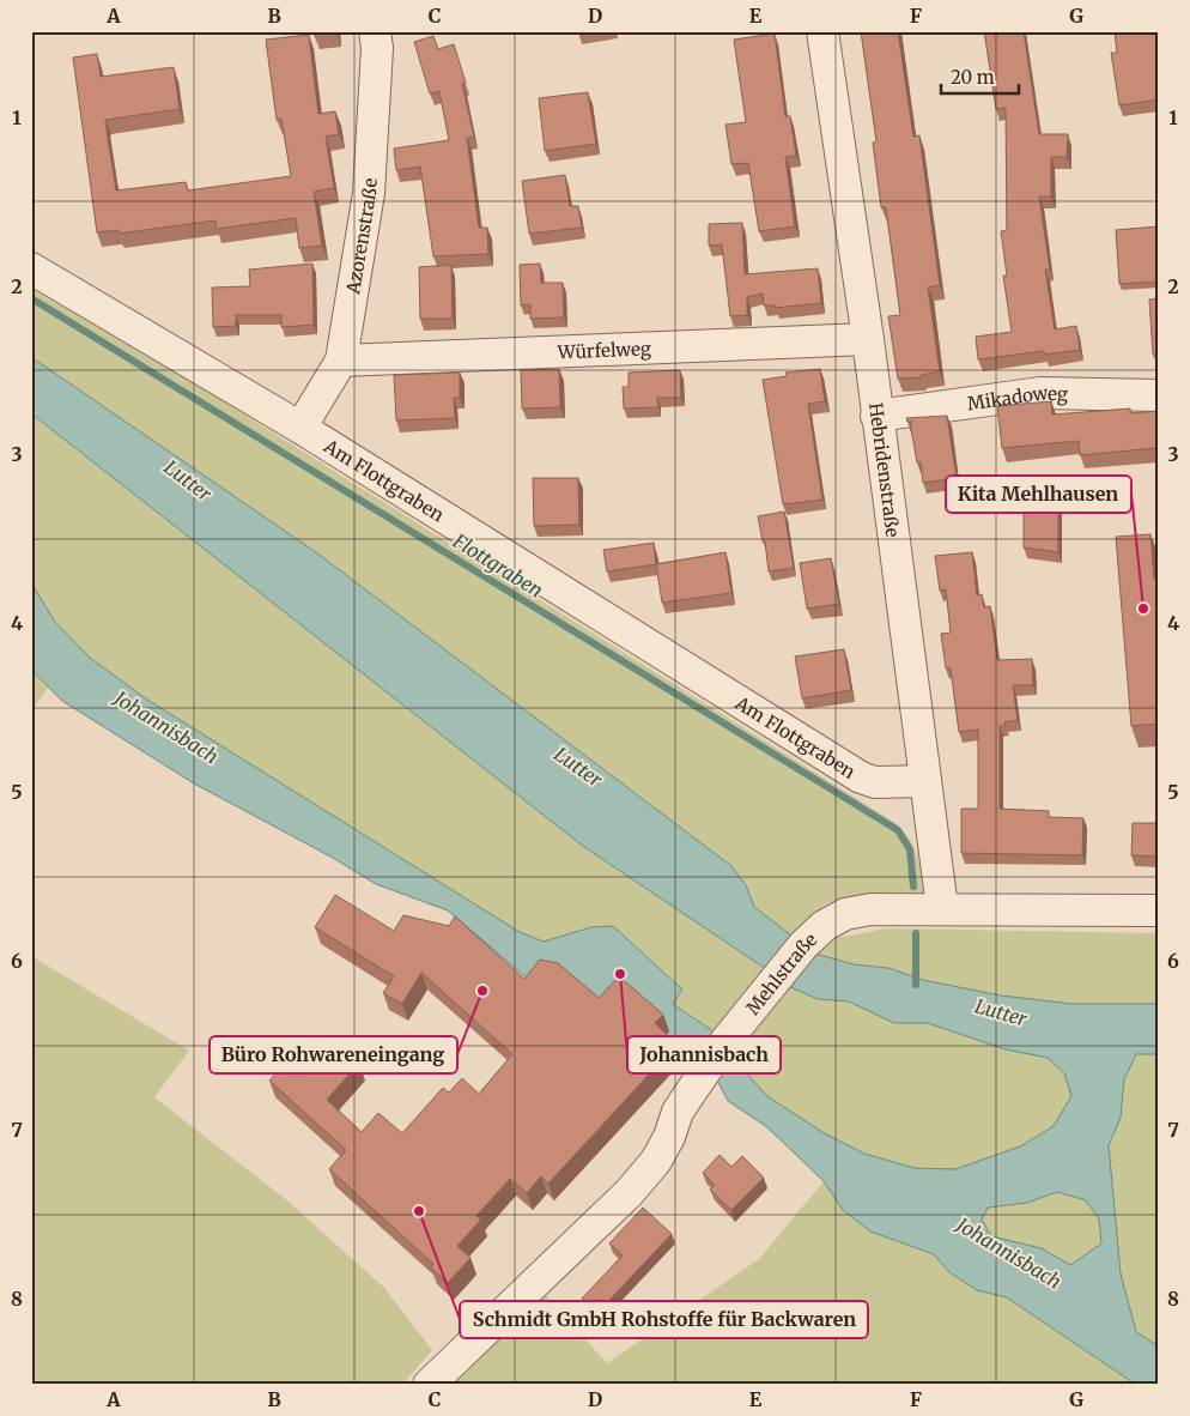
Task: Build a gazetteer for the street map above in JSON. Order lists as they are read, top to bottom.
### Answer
{
  "streets": {
    "street": [
      "Azorenstraße",
      "Würfelweg",
      "Mikadoweg",
      "Hebridenstraße",
      "Am Flottgraben",
      "Mehlstraße"
    ]
  },
  "crossings": [
    ["Azorenstraße", "Würfelweg"],
    ["Azorenstraße", "Am Flottgraben"],
    ["Würfelweg", "Hebridenstraße"],
    ["Mikadoweg", "Hebridenstraße"],
    ["Hebridenstraße", "Am Flottgraben"],
    ["Hebridenstraße", "Mehlstraße"]
  ],
  "water": ["Lutter", "Flottgraben", "Johannisbach"],
  "places": [
    "Kita Mehlhausen",
    "Johannisbach",
    "Büro Rohwareneingang",
    "Schmidt GmbH Rohstoffe für Backwaren"
  ],
  "scale_bar": "20 m",
  "grid": {
    "columns": [
      "A",
      "B",
      "C",
      "D",
      "E",
      "F",
      "G"
    ],
    "rows": [
      "1",
      "2",
      "3",
      "4",
      "5",
      "6",
      "7",
      "8"
    ]
  }
}
